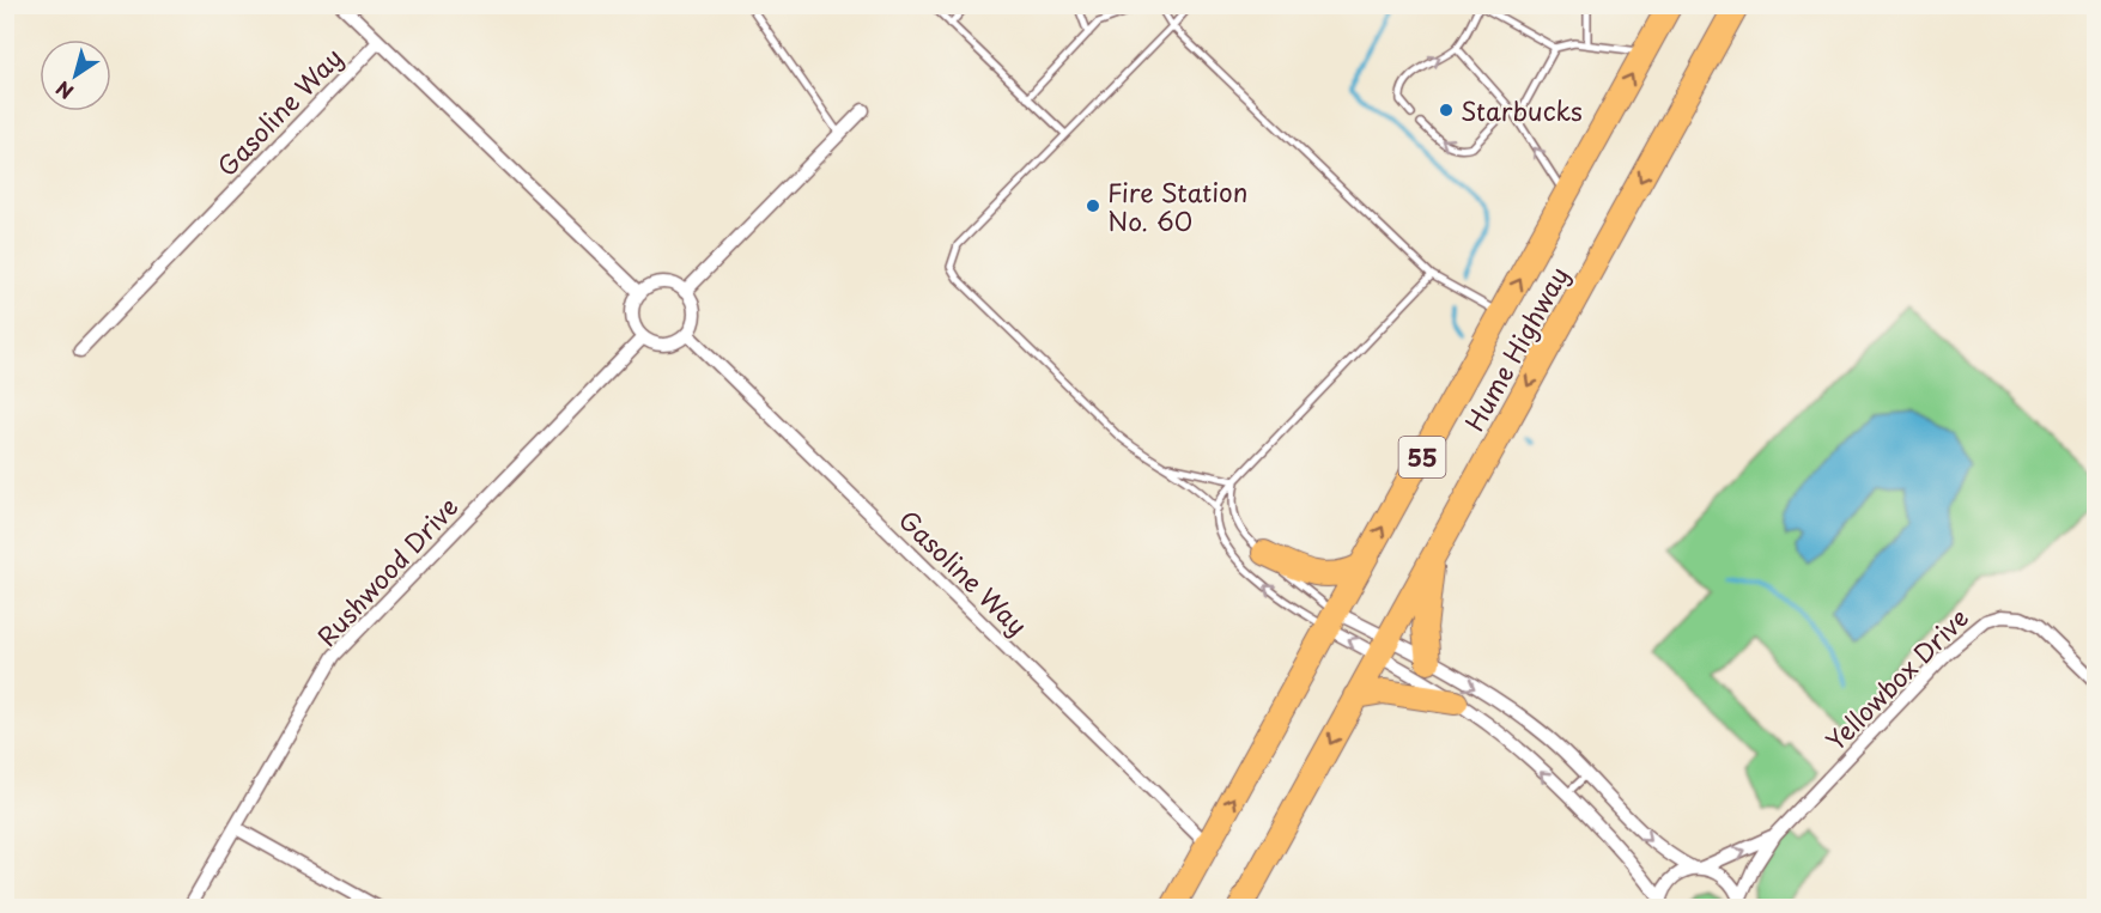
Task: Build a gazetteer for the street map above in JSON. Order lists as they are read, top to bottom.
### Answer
{
  "streets": {
    "highway": ["Hume Highway", "55"],
    "street": ["Gasoline Way", "Rushwood Drive", "Yellowbox Drive"]
  },
  "crossings": [
    ["Gasoline Way", "Hume Highway"],
    ["Gasoline Way", "Rushwood Drive"]
  ],
  "places": ["Starbucks", "Fire Station No. 60"],
  "north": "bottom left"
}
